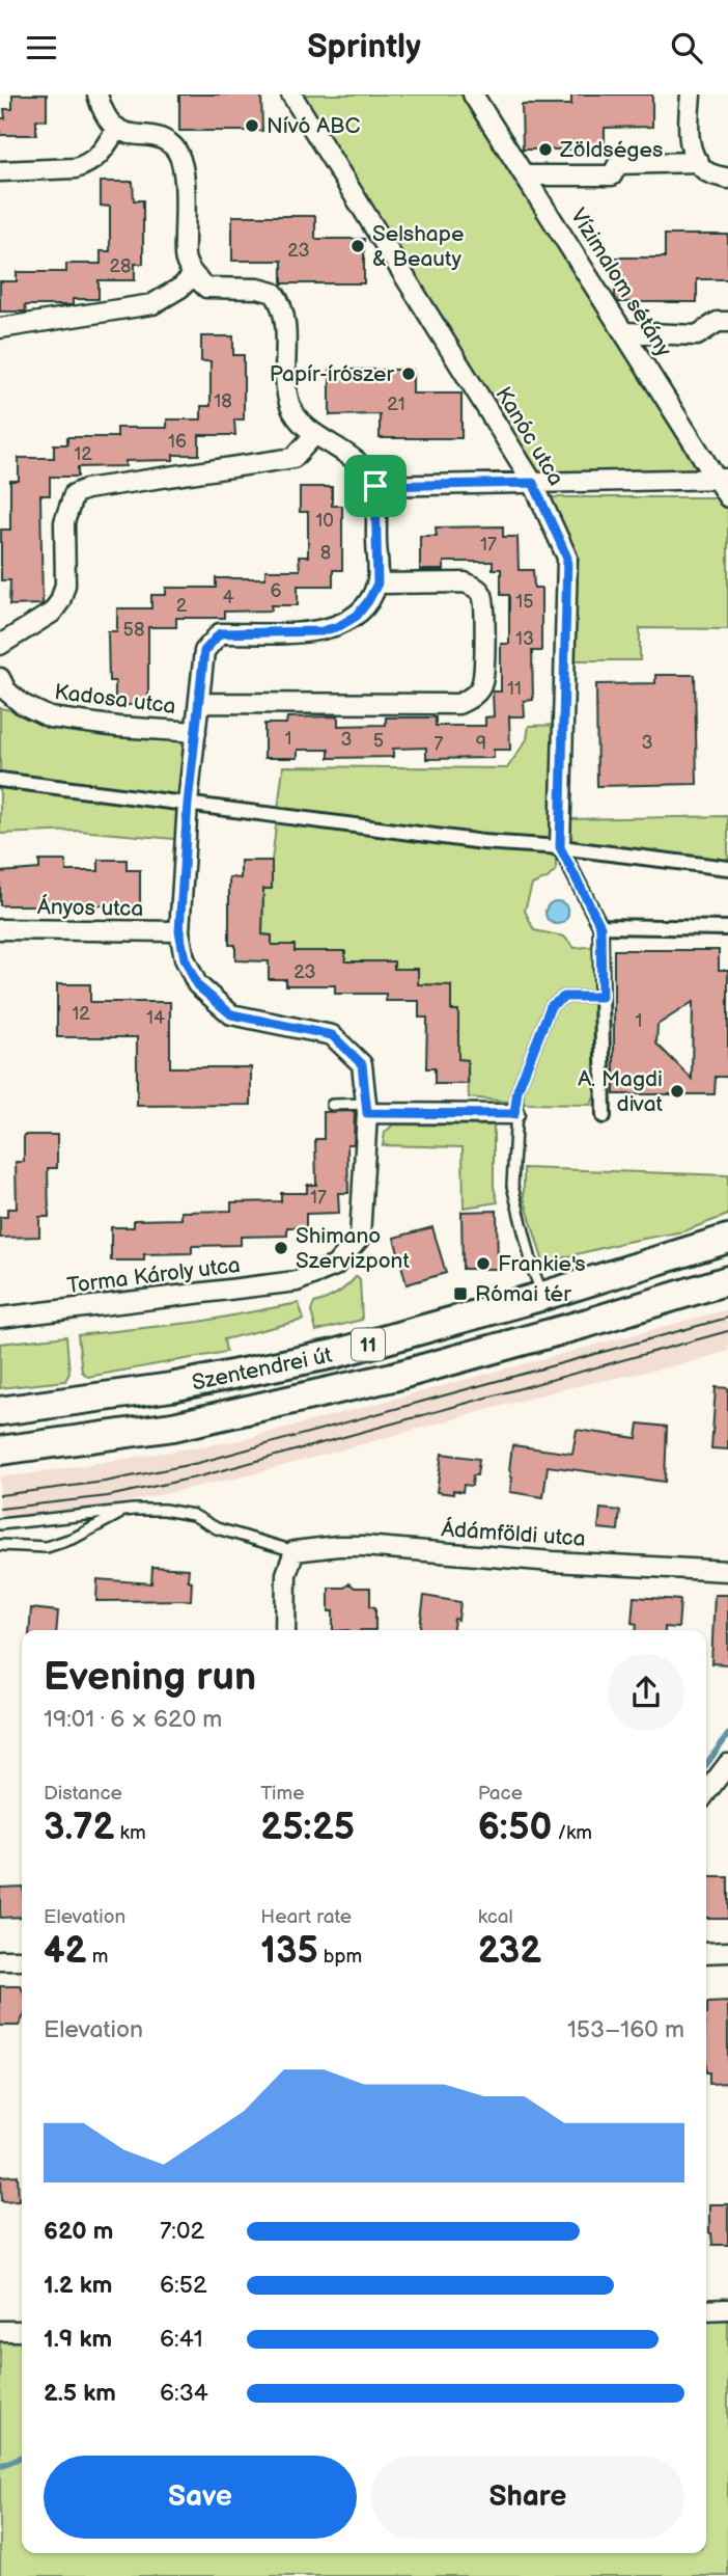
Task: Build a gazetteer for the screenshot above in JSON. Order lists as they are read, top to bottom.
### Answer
{
  "streets": {
    "main road": ["11", "Szentendrei út"],
    "street": [
      "Vízimalom sétány",
      "Kanóc utca",
      "Kadosa utca",
      "Ányos utca",
      "Torma Károly utca",
      "Ádámföldi utca"
    ]
  },
  "crossings": [
    ["Kadosa utca", "Torma Károly utca"],
    ["Ányos utca", "Torma Károly utca"]
  ],
  "places": {
    "other": [
      "Nívó ABC",
      "Zöldséges",
      "Selshape & Beauty",
      "Papír-írószer",
      "A. Magdi divat",
      "Shimano Szervizpont",
      "Frankie's"
    ],
    "transit": ["Római tér"]
  },
  "house_numbers": [
    "23",
    "28",
    "18",
    "21",
    "16",
    "12",
    "10",
    "17",
    "8",
    "6",
    "4",
    "15",
    "2",
    "58",
    "13",
    "11",
    "1",
    "3",
    "5",
    "3",
    "7",
    "9",
    "23",
    "12",
    "14",
    "1",
    "17"
  ],
  "page": {
    "header": "Sprintly",
    "heading": ["Evening run", "19:01 · 6 × 620 m"],
    "stats": [
      ["Distance", "3.72 km"],
      ["Time", "25:25"],
      ["Pace", "6:50 /km"],
      ["Elevation", "42 m"],
      ["Heart rate", "135 bpm"],
      ["kcal", "232"]
    ],
    "chart": ["Elevation", "153–160 m"],
    "list": [
      {
        "name": "620 m",
        "note": "7:02"
      },
      {
        "name": "1.2 km",
        "note": "6:52"
      },
      {
        "name": "1.9 km",
        "note": "6:41"
      },
      {
        "name": "2.5 km",
        "note": "6:34"
      }
    ],
    "buttons": ["Save", "Share"]
  }
}
